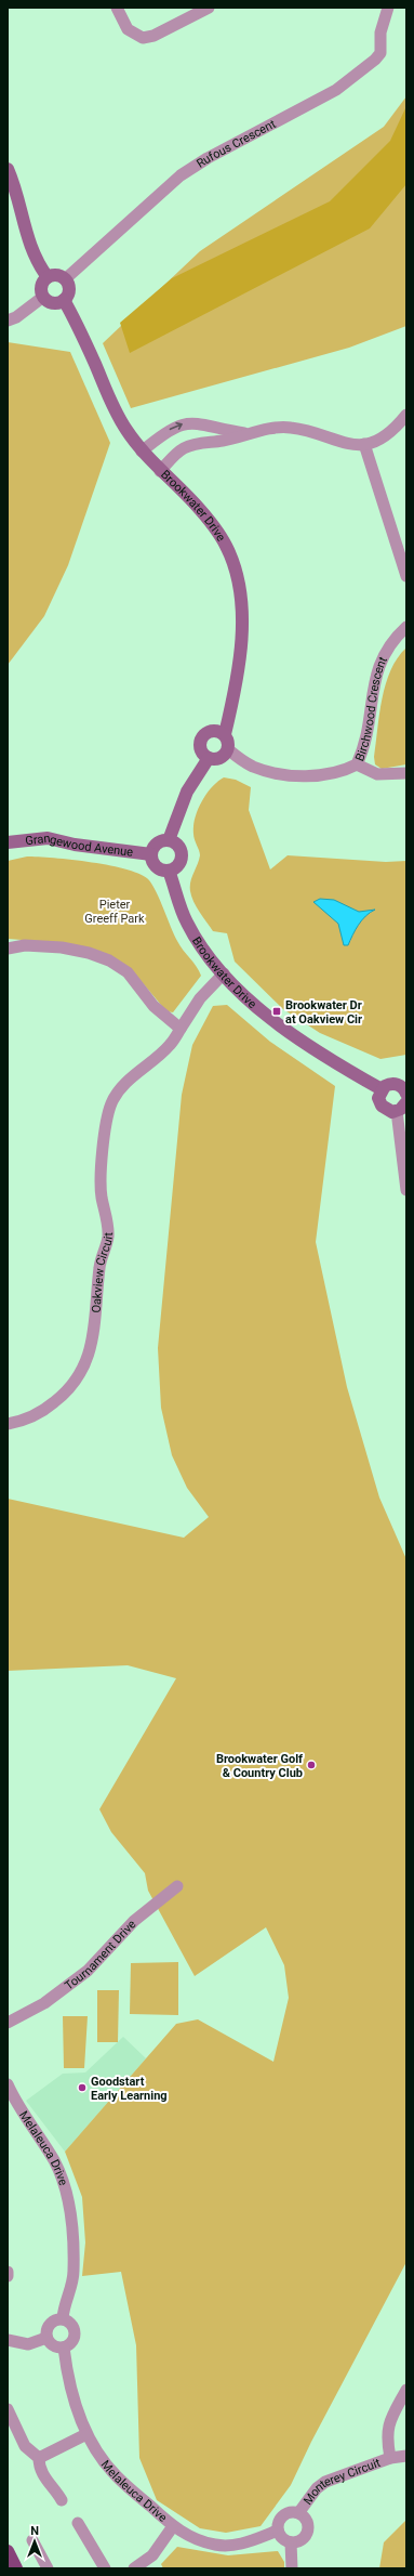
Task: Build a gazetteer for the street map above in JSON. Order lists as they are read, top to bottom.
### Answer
{
  "streets": {
    "street": [
      "Rufous Crescent",
      "Brookwater Drive",
      "Birchwood Crescent",
      "Grangewood Avenue",
      "Oakview Circuit",
      "Tournament Drive",
      "Melaleuca Drive",
      "Monterey Circuit"
    ]
  },
  "crossings": [
    ["Rufous Crescent", "Brookwater Drive"],
    ["Brookwater Drive", "Birchwood Crescent"],
    ["Brookwater Drive", "Grangewood Avenue"],
    ["Brookwater Drive", "Oakview Circuit"],
    ["Melaleuca Drive", "Monterey Circuit"]
  ],
  "parks": ["Pieter Greeff Park"],
  "places": {
    "transit": ["Brookwater Dr at Oakview Cir"],
    "other": ["Brookwater Golf & Country Club", "Goodstart Early Learning"]
  },
  "north": "top"
}
